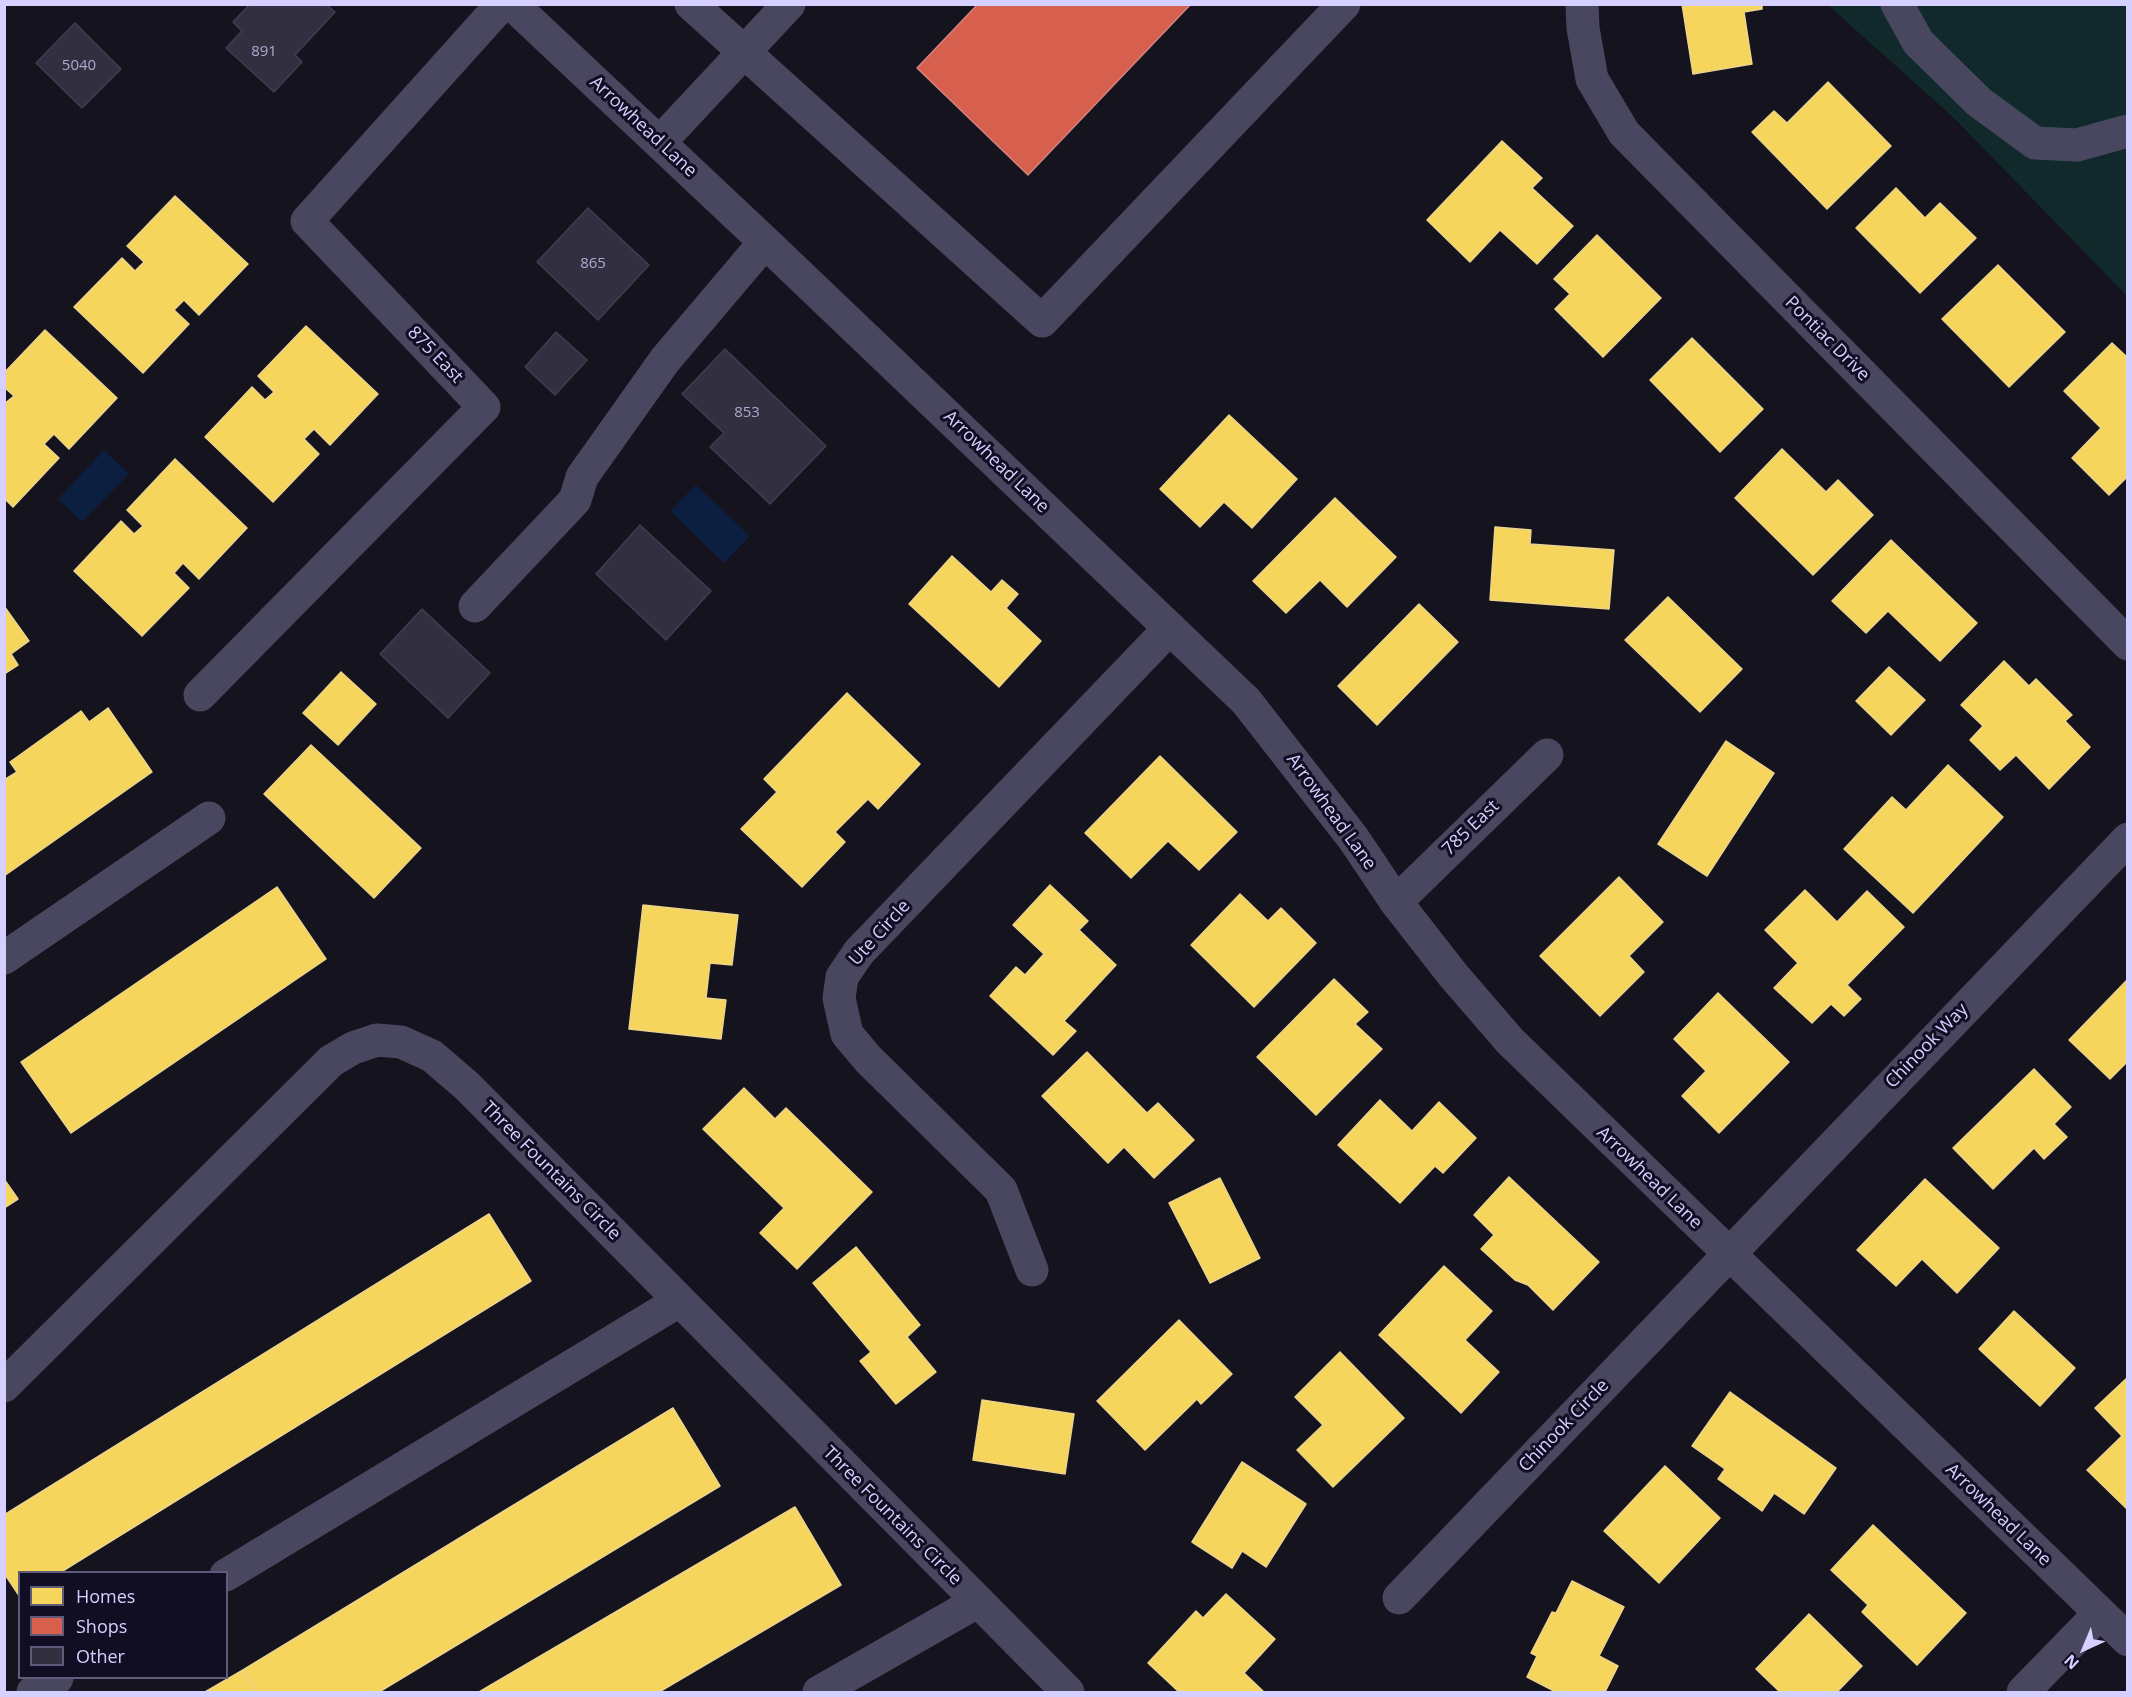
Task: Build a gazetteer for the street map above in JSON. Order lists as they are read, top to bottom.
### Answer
{
  "streets": {
    "street": [
      "Arrowhead Lane",
      "Pontiac Drive",
      "875 East",
      "785 East",
      "Ute Circle",
      "Chinook Way",
      "Three Fountains Circle",
      "Chinook Circle"
    ]
  },
  "crossings": [
    ["Arrowhead Lane", "785 East"],
    ["Arrowhead Lane", "Ute Circle"],
    ["Arrowhead Lane", "Chinook Way"],
    ["Arrowhead Lane", "Chinook Circle"],
    ["Chinook Way", "Chinook Circle"]
  ],
  "house_numbers": [
    "891",
    "5040",
    "865",
    "853"
  ],
  "legend": ["Homes", "Shops", "Other"],
  "north": "bottom left"
}
